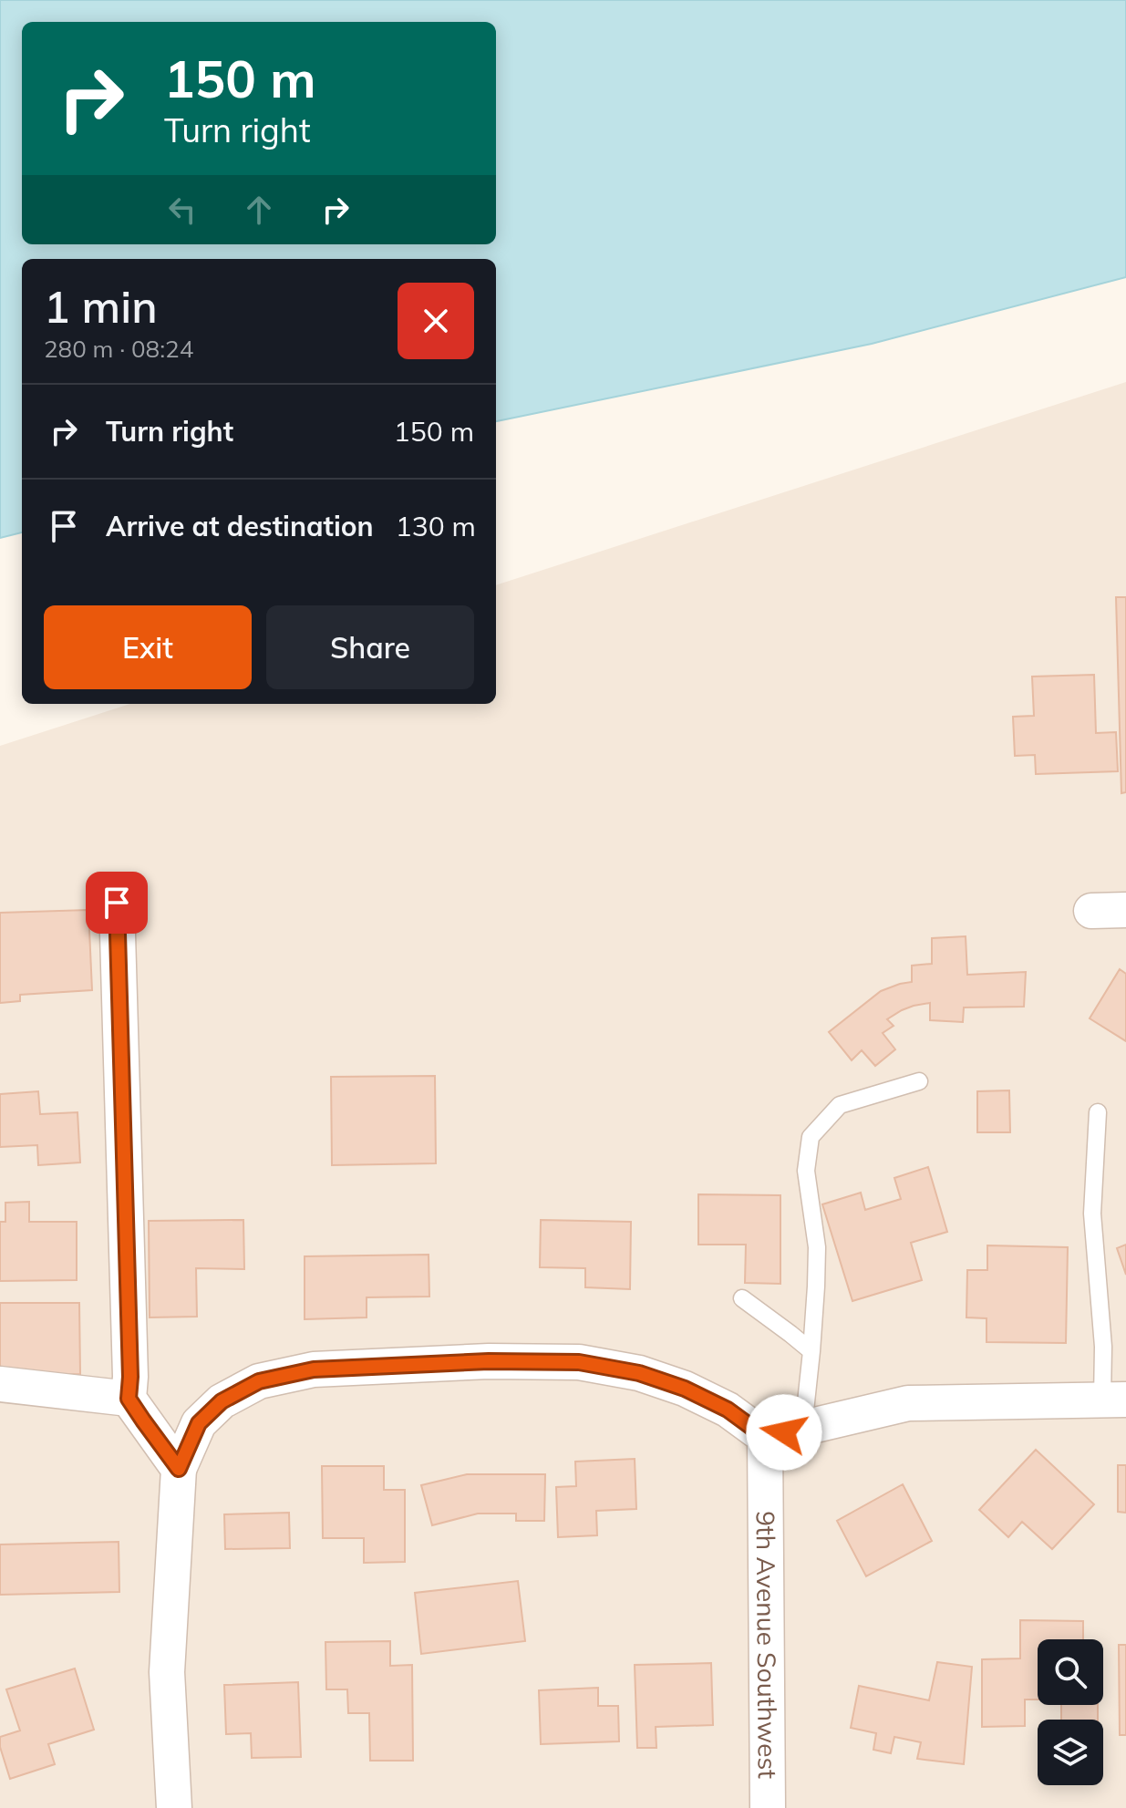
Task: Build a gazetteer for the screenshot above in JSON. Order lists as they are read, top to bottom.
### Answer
{
  "streets": {
    "street": ["9th Avenue Southwest"]
  },
  "page": {
    "turn": ["150 m", "Turn right"],
    "heading": ["1 min", "280 m · 08:24"],
    "list": [
      {
        "name": "Turn right",
        "value": "150 m"
      },
      {
        "name": "Arrive at destination",
        "value": "130 m"
      }
    ],
    "buttons": ["Exit", "Share"]
  }
}
